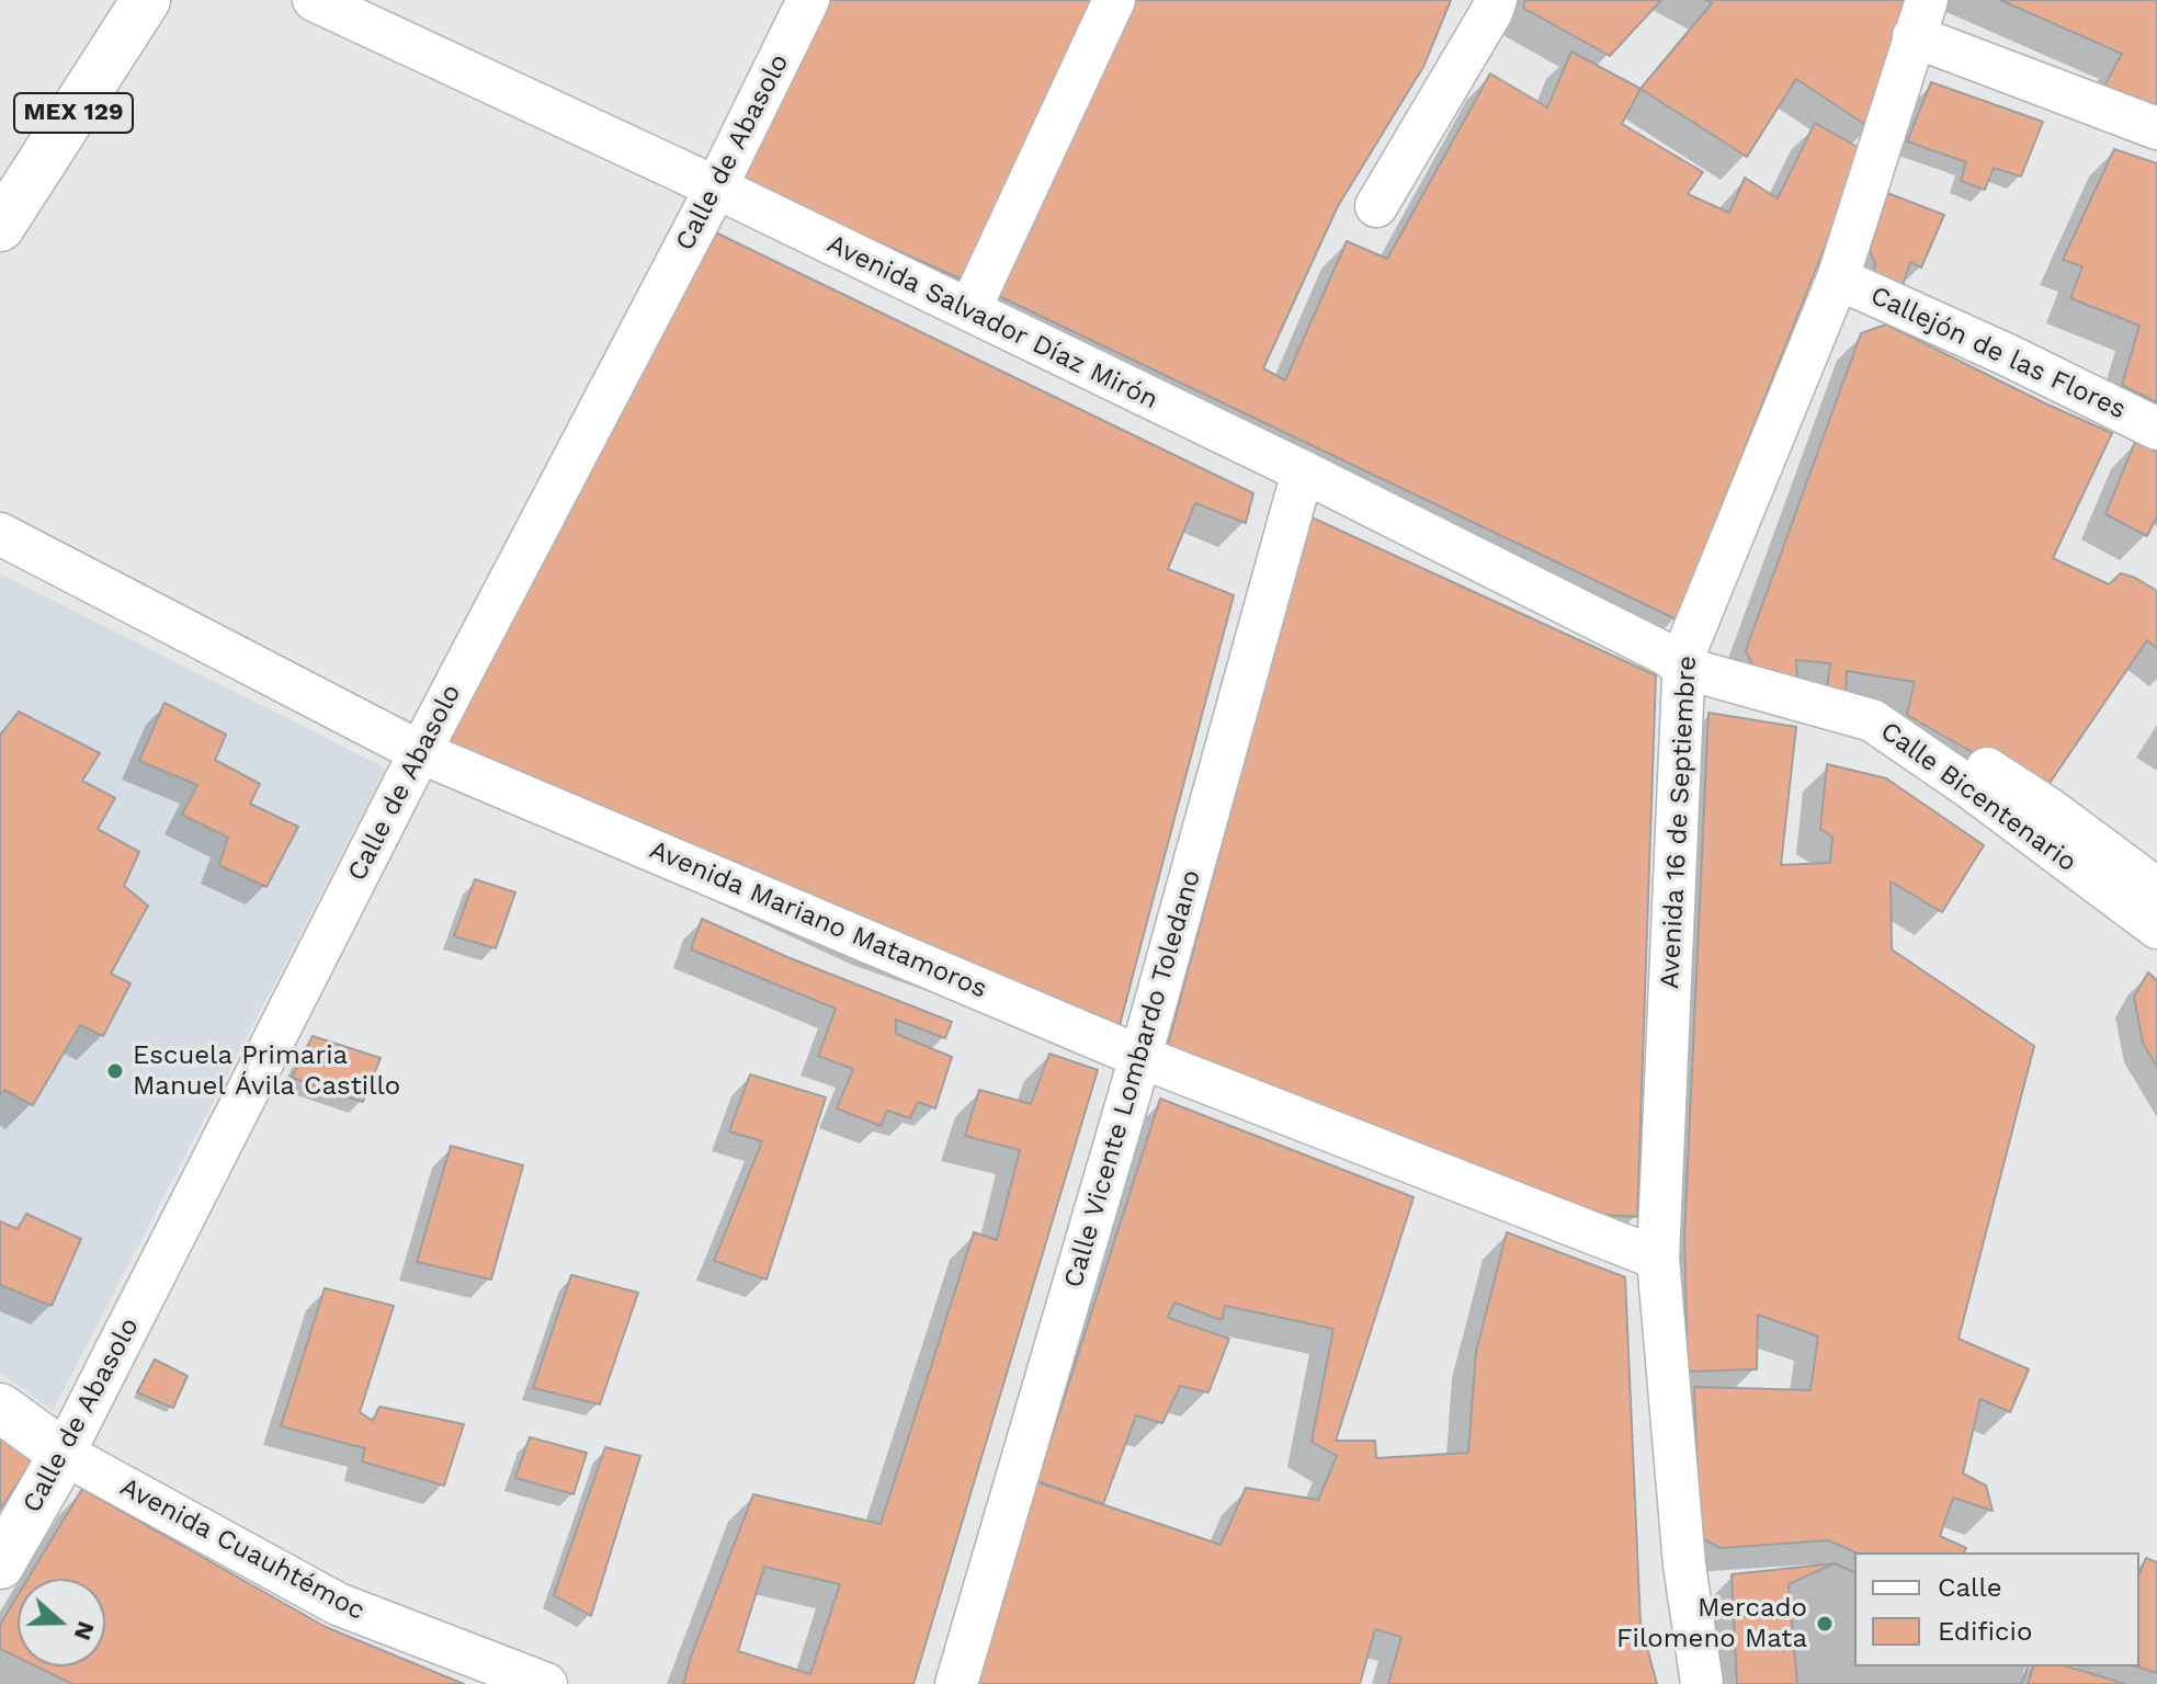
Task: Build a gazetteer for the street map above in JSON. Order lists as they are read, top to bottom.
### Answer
{
  "streets": {
    "main road": ["MEX 129", "Calle de Abasolo", "Avenida Cuauhtémoc"],
    "street": [
      "Avenida Salvador Díaz Mirón",
      "Callejón de las Flores",
      "Calle Bicentenario",
      "Avenida 16 de Septiembre",
      "Avenida Mariano Matamoros",
      "Calle Vicente Lombardo Toledano"
    ]
  },
  "crossings": [
    ["Calle de Abasolo", "Avenida Salvador Díaz Mirón"],
    ["Calle de Abasolo", "Avenida Mariano Matamoros"],
    ["Calle de Abasolo", "Avenida Cuauhtémoc"],
    ["Avenida Salvador Díaz Mirón", "Calle Bicentenario"],
    ["Avenida Salvador Díaz Mirón", "Avenida 16 de Septiembre"],
    ["Avenida Salvador Díaz Mirón", "Calle Vicente Lombardo Toledano"],
    ["Callejón de las Flores", "Avenida 16 de Septiembre"],
    ["Calle Bicentenario", "Avenida 16 de Septiembre"],
    ["Avenida 16 de Septiembre", "Avenida Mariano Matamoros"],
    ["Avenida Mariano Matamoros", "Calle Vicente Lombardo Toledano"]
  ],
  "places": ["Escuela Primaria Manuel Ávila Castillo", "Mercado Filomeno Mata"],
  "legend": ["Calle", "Edificio"],
  "north": "right"
}
